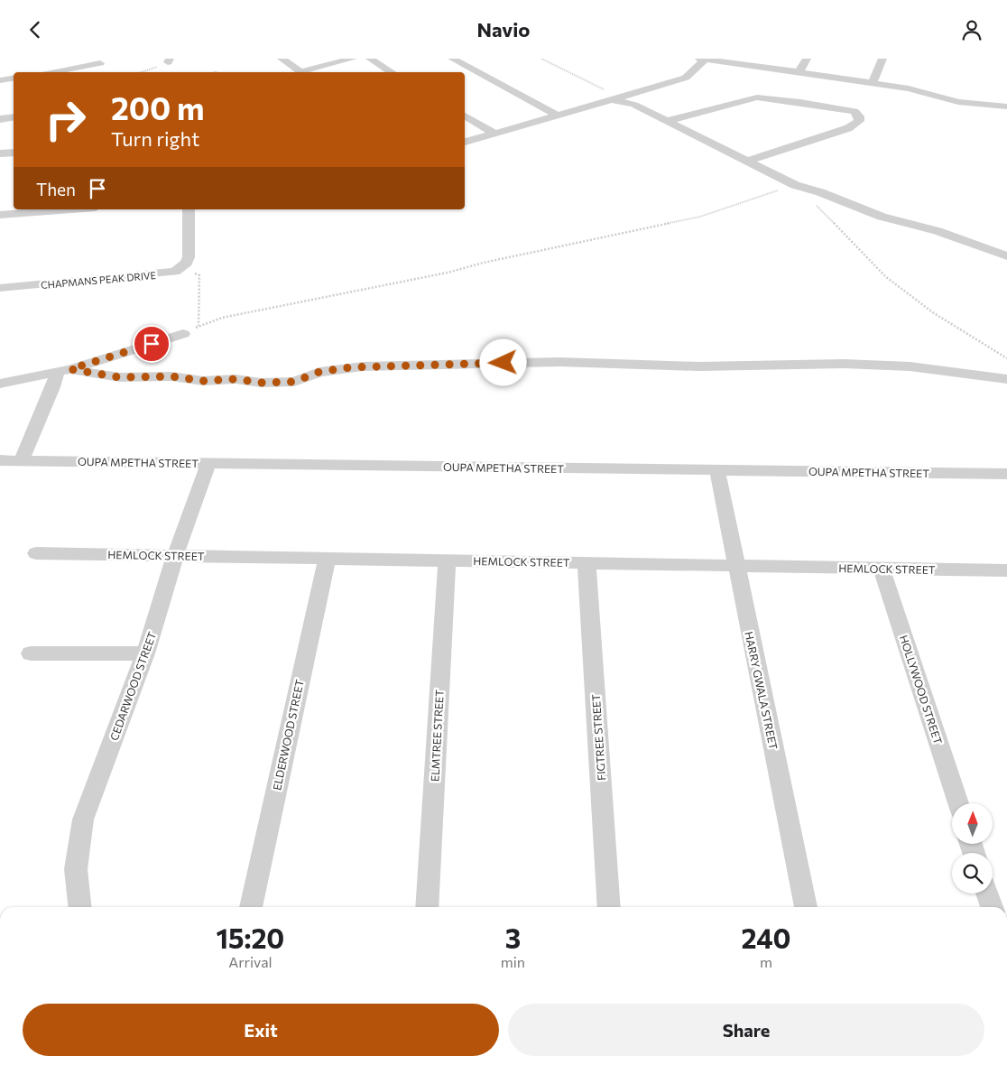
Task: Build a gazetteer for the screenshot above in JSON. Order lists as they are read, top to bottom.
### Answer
{
  "streets": {
    "street": [
      "CHAPMANS PEAK DRIVE",
      "OUPA MPETHA STREET",
      "HEMLOCK STREET",
      "CEDARWOOD STREET",
      "HOLLYWOOD STREET",
      "HARRY GWALA STREET",
      "ELDERWOOD STREET",
      "ELMTREE STREET",
      "FIGTREE STREET"
    ]
  },
  "crossings": [
    ["OUPA MPETHA STREET", "CEDARWOOD STREET"],
    ["OUPA MPETHA STREET", "HARRY GWALA STREET"],
    ["HEMLOCK STREET", "CEDARWOOD STREET"],
    ["HEMLOCK STREET", "HOLLYWOOD STREET"],
    ["HEMLOCK STREET", "HARRY GWALA STREET"],
    ["HEMLOCK STREET", "ELDERWOOD STREET"],
    ["HEMLOCK STREET", "ELMTREE STREET"],
    ["HEMLOCK STREET", "FIGTREE STREET"]
  ],
  "north": "top",
  "page": {
    "header": "Navio",
    "turn": ["200 m", "Turn right"],
    "then": "Then",
    "eta": [
      "15:20",
      "Arrival",
      "3",
      "min",
      "240",
      "m"
    ],
    "buttons": ["Exit", "Share"]
  }
}
